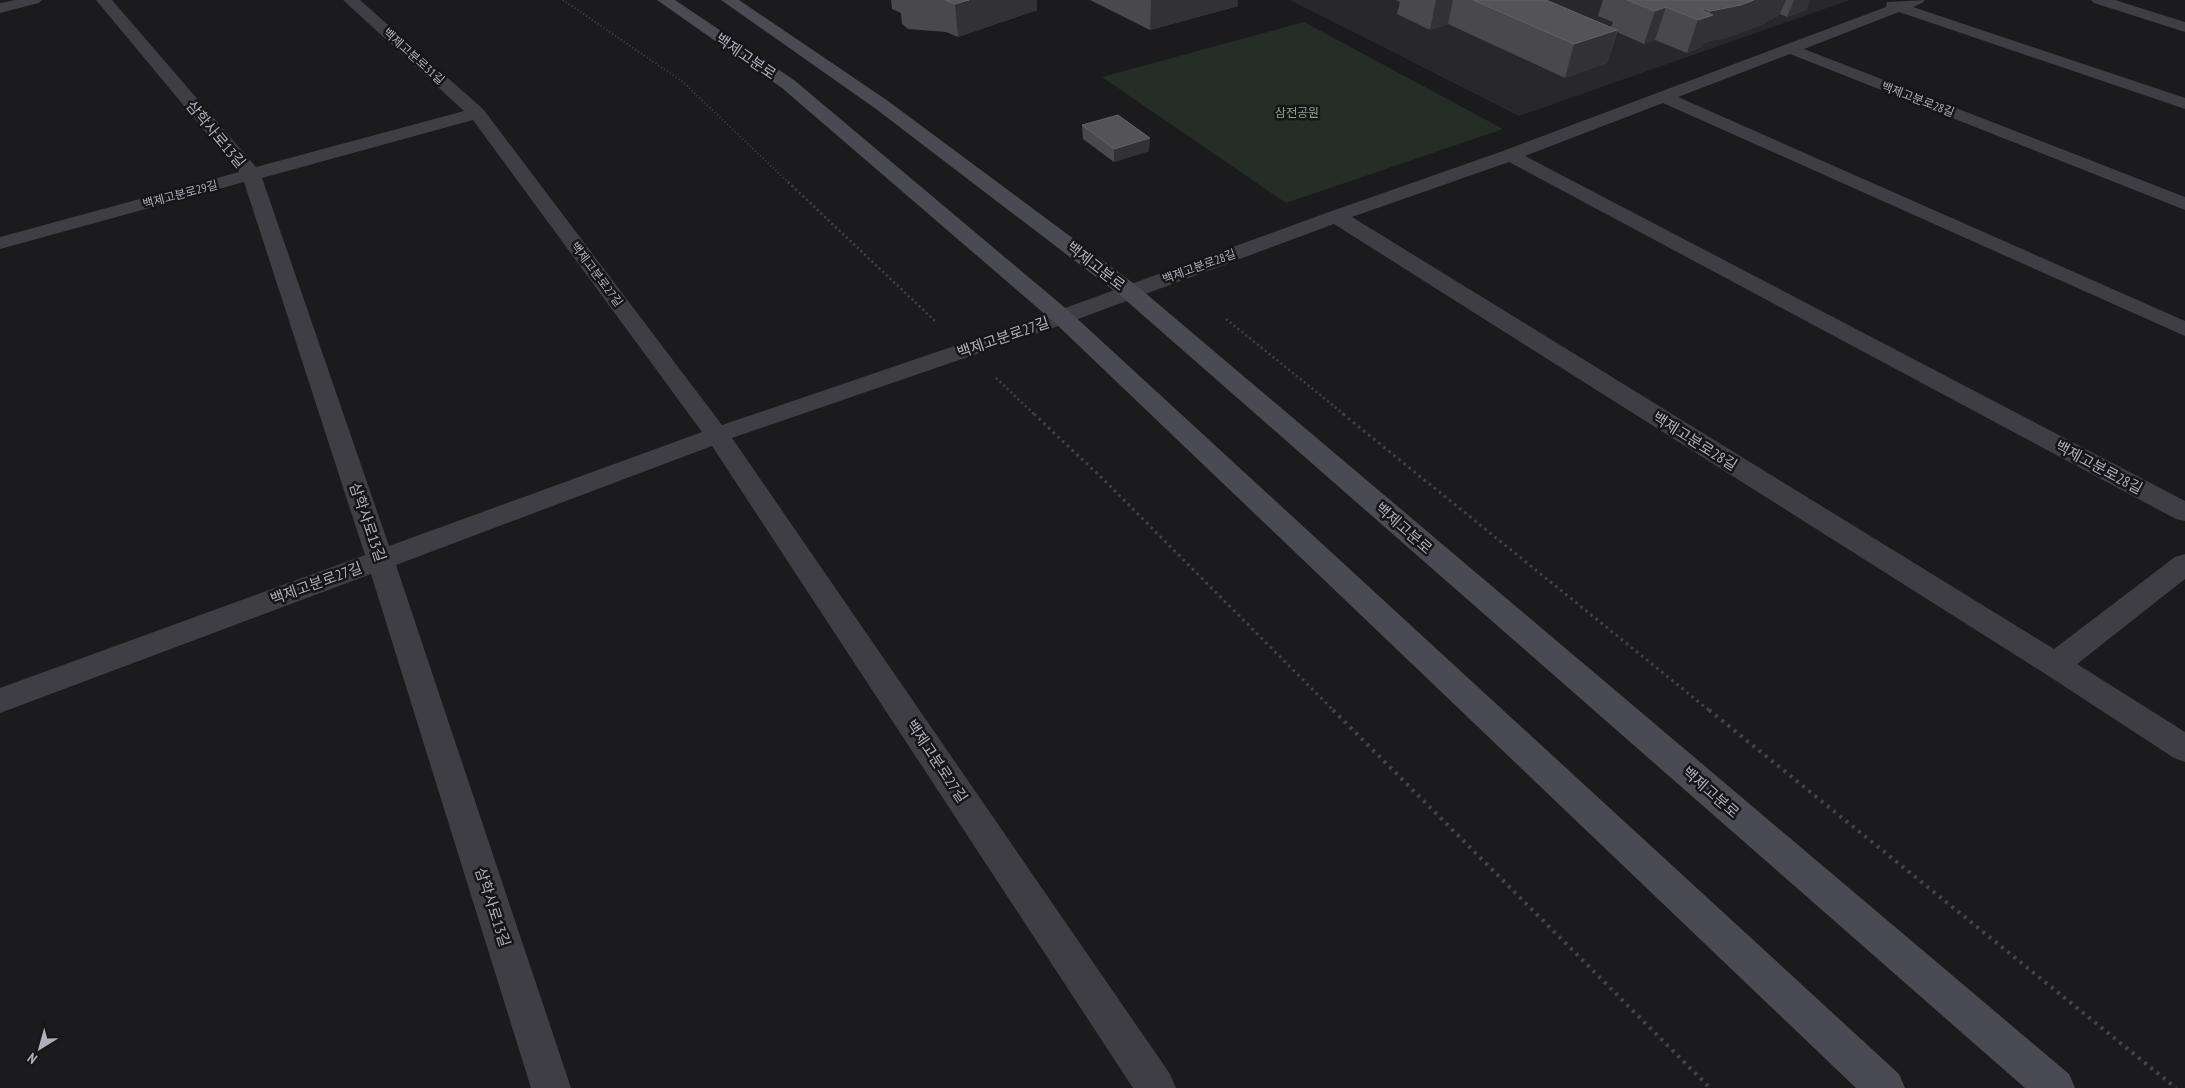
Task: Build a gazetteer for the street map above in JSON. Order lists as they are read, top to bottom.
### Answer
{
  "streets": {
    "main road": ["백제고분로"],
    "street": [
      "백제고분로31길",
      "백제고분로28길",
      "삼학사로13길",
      "백제고분로29길",
      "백제고분로27길"
    ]
  },
  "crossings": [
    ["백제고분로31길", "백제고분로29길"],
    ["백제고분로31길", "백제고분로27길"],
    ["백제고분로", "백제고분로28길"],
    ["백제고분로", "백제고분로27길"],
    ["백제고분로28길", "백제고분로27길"],
    ["삼학사로13길", "백제고분로29길"],
    ["삼학사로13길", "백제고분로27길"],
    ["백제고분로29길", "백제고분로27길"]
  ],
  "parks": ["삼전공원"],
  "north": "bottom left"
}
